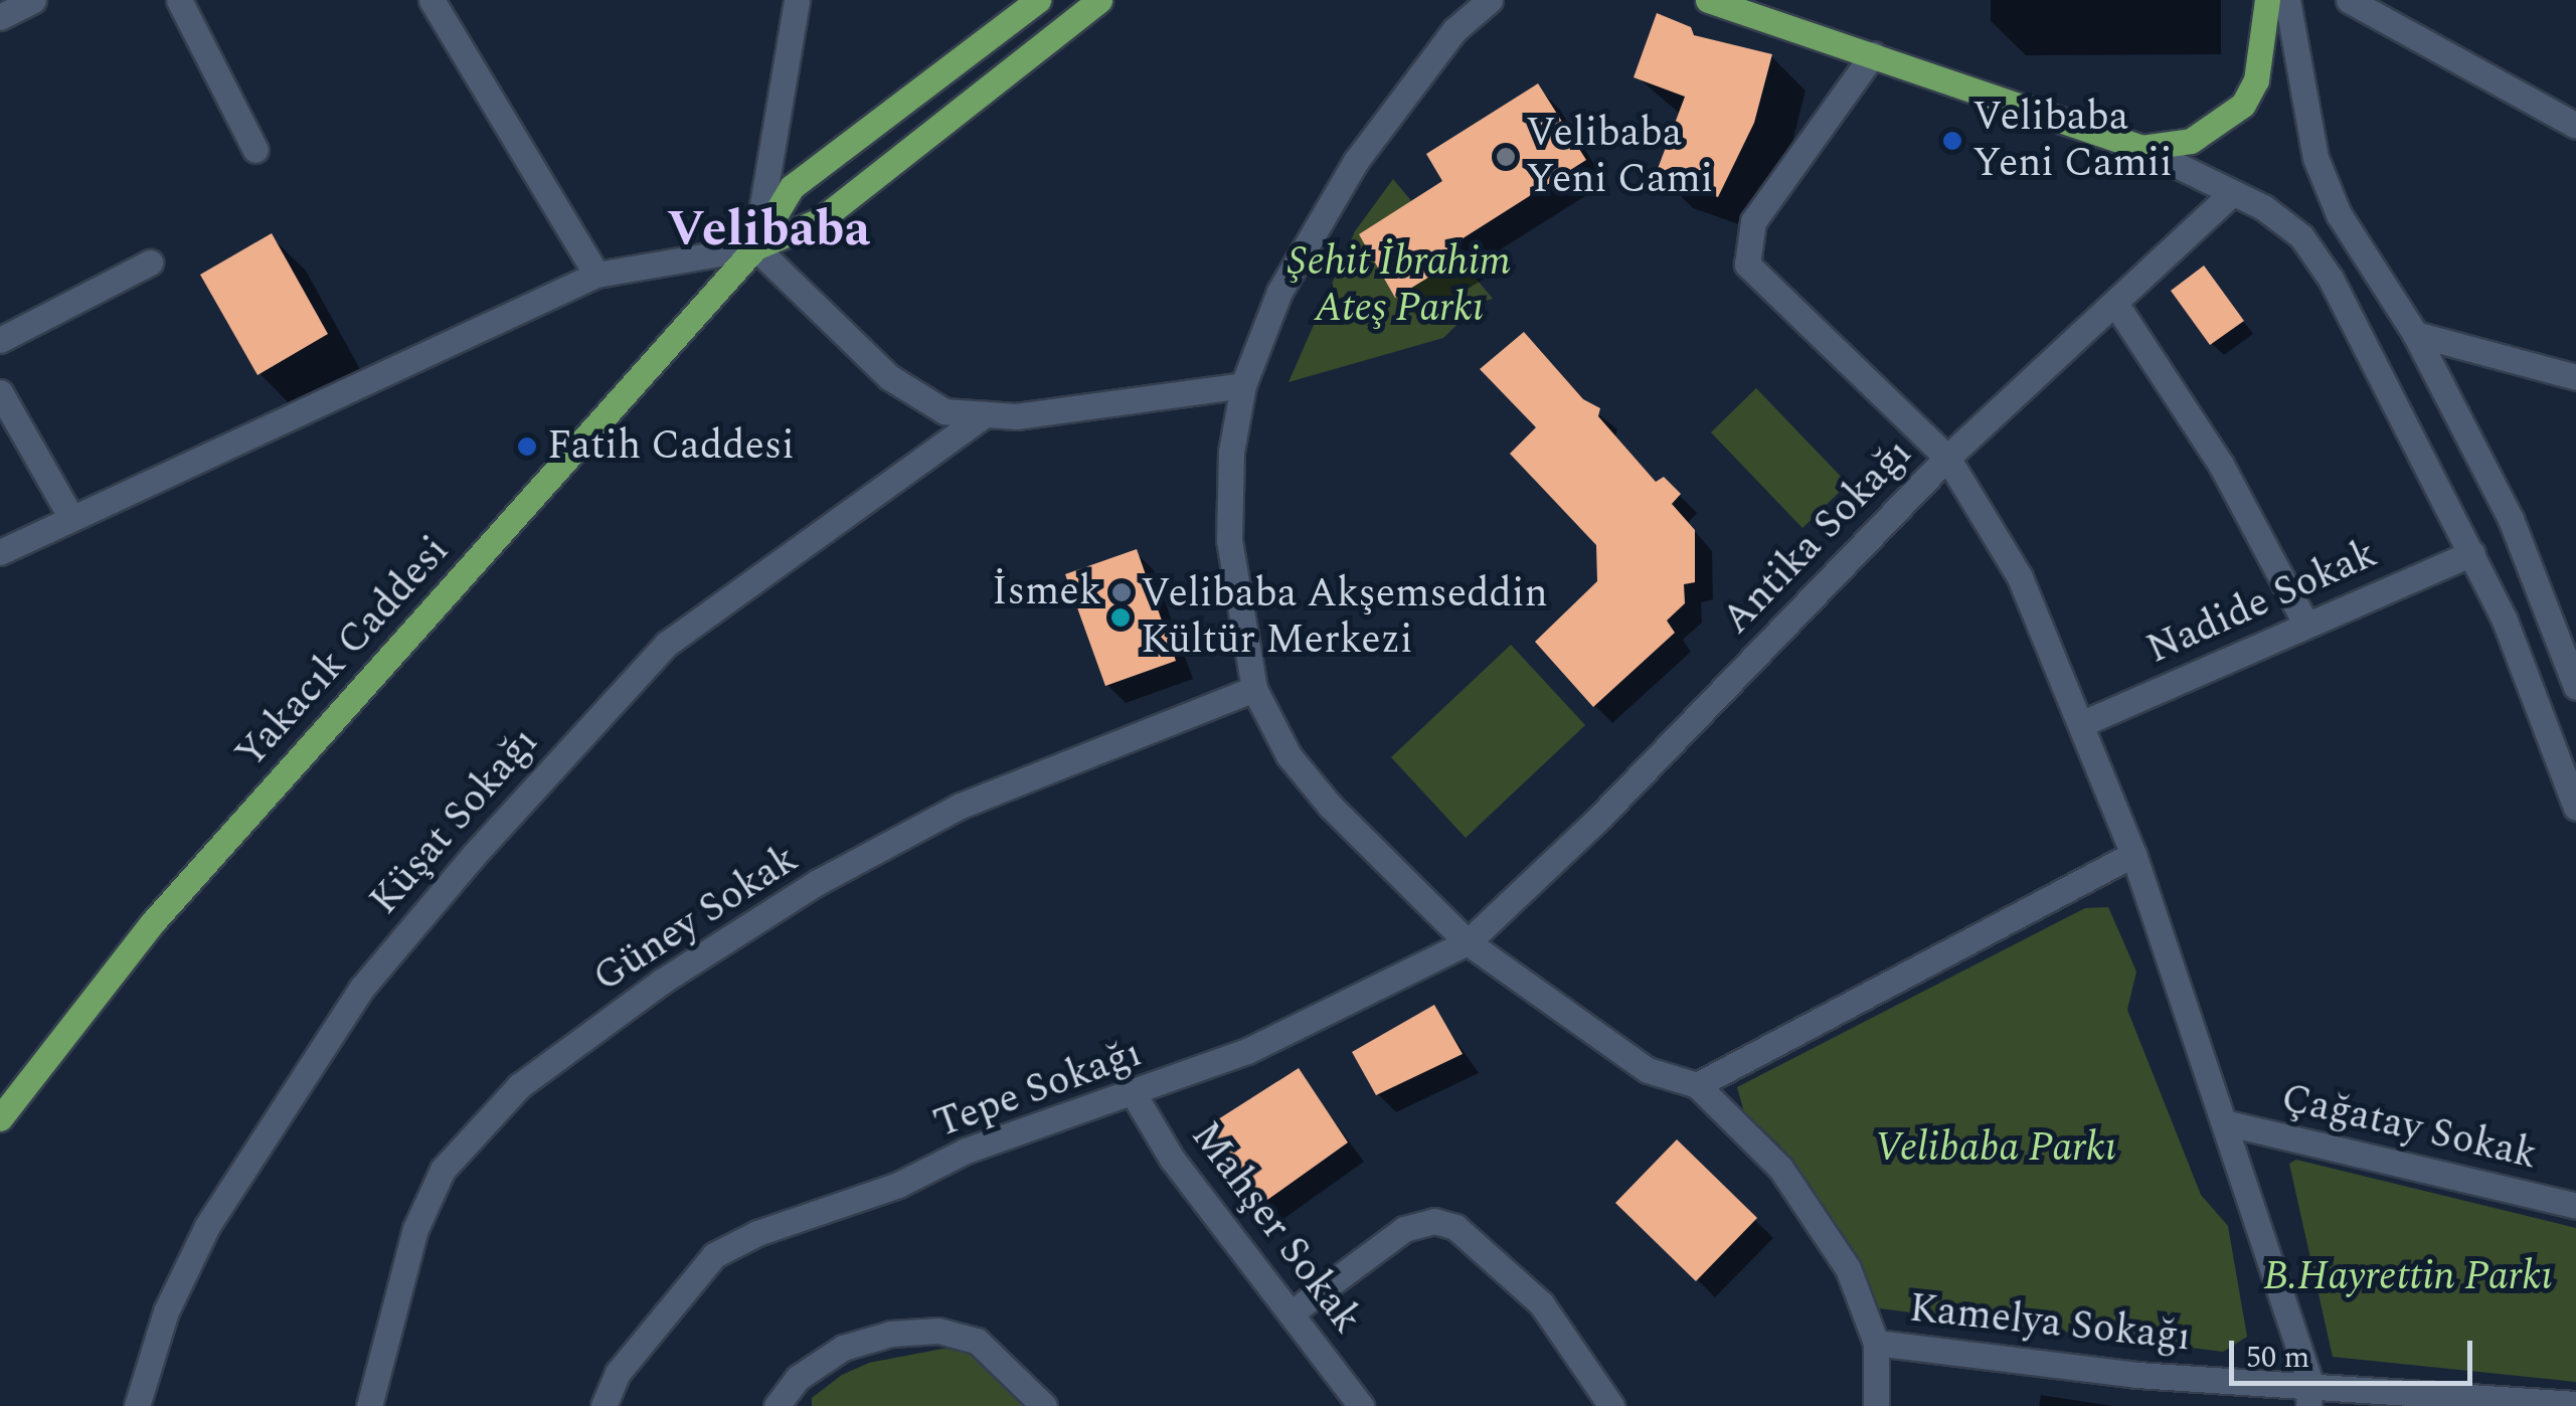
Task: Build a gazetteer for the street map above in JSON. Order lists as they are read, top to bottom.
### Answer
{
  "streets": {
    "main road": ["Yakacık Caddesi"],
    "street": [
      "Antika Sokağı",
      "Nadide Sokak",
      "Küşat Sokağı",
      "Güney Sokak",
      "Tepe Sokağı",
      "Çağatay Sokak",
      "Mahşer Sokak",
      "Kamelya Sokağı"
    ]
  },
  "crossings": [
    ["Antika Sokağı", "Tepe Sokağı"],
    ["Tepe Sokağı", "Mahşer Sokak"]
  ],
  "districts": ["Velibaba"],
  "parks": ["Şehit İbrahim Ateş Parkı", "Velibaba Parkı", "B.Hayrettin Parkı"],
  "places": [
    "Velibaba Yeni Camii",
    "Velibaba Yeni Cami",
    "Fatih Caddesi",
    "İsmek",
    "Velibaba Akşemseddin Kültür Merkezi"
  ],
  "scale_bar": "50 m"
}
